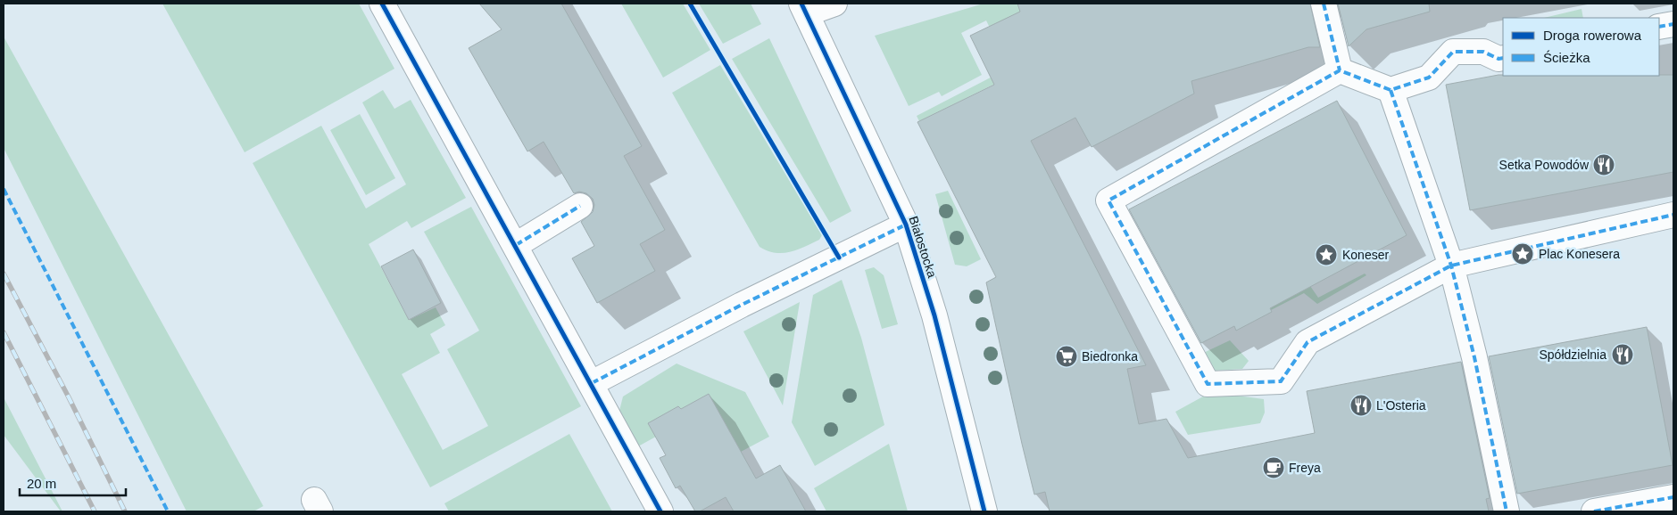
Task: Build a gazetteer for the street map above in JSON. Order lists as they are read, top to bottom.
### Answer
{
  "streets": {
    "street": ["Białostocka"]
  },
  "places": {
    "restaurant": ["Setka Powodów", "Spółdzielnia", "L'Osteria"],
    "place": ["Plac Konesera", "Koneser"],
    "supermarket": ["Biedronka"],
    "cafe": ["Freya"]
  },
  "legend": ["Droga rowerowa", "Ścieżka"],
  "scale_bar": "20 m"
}
